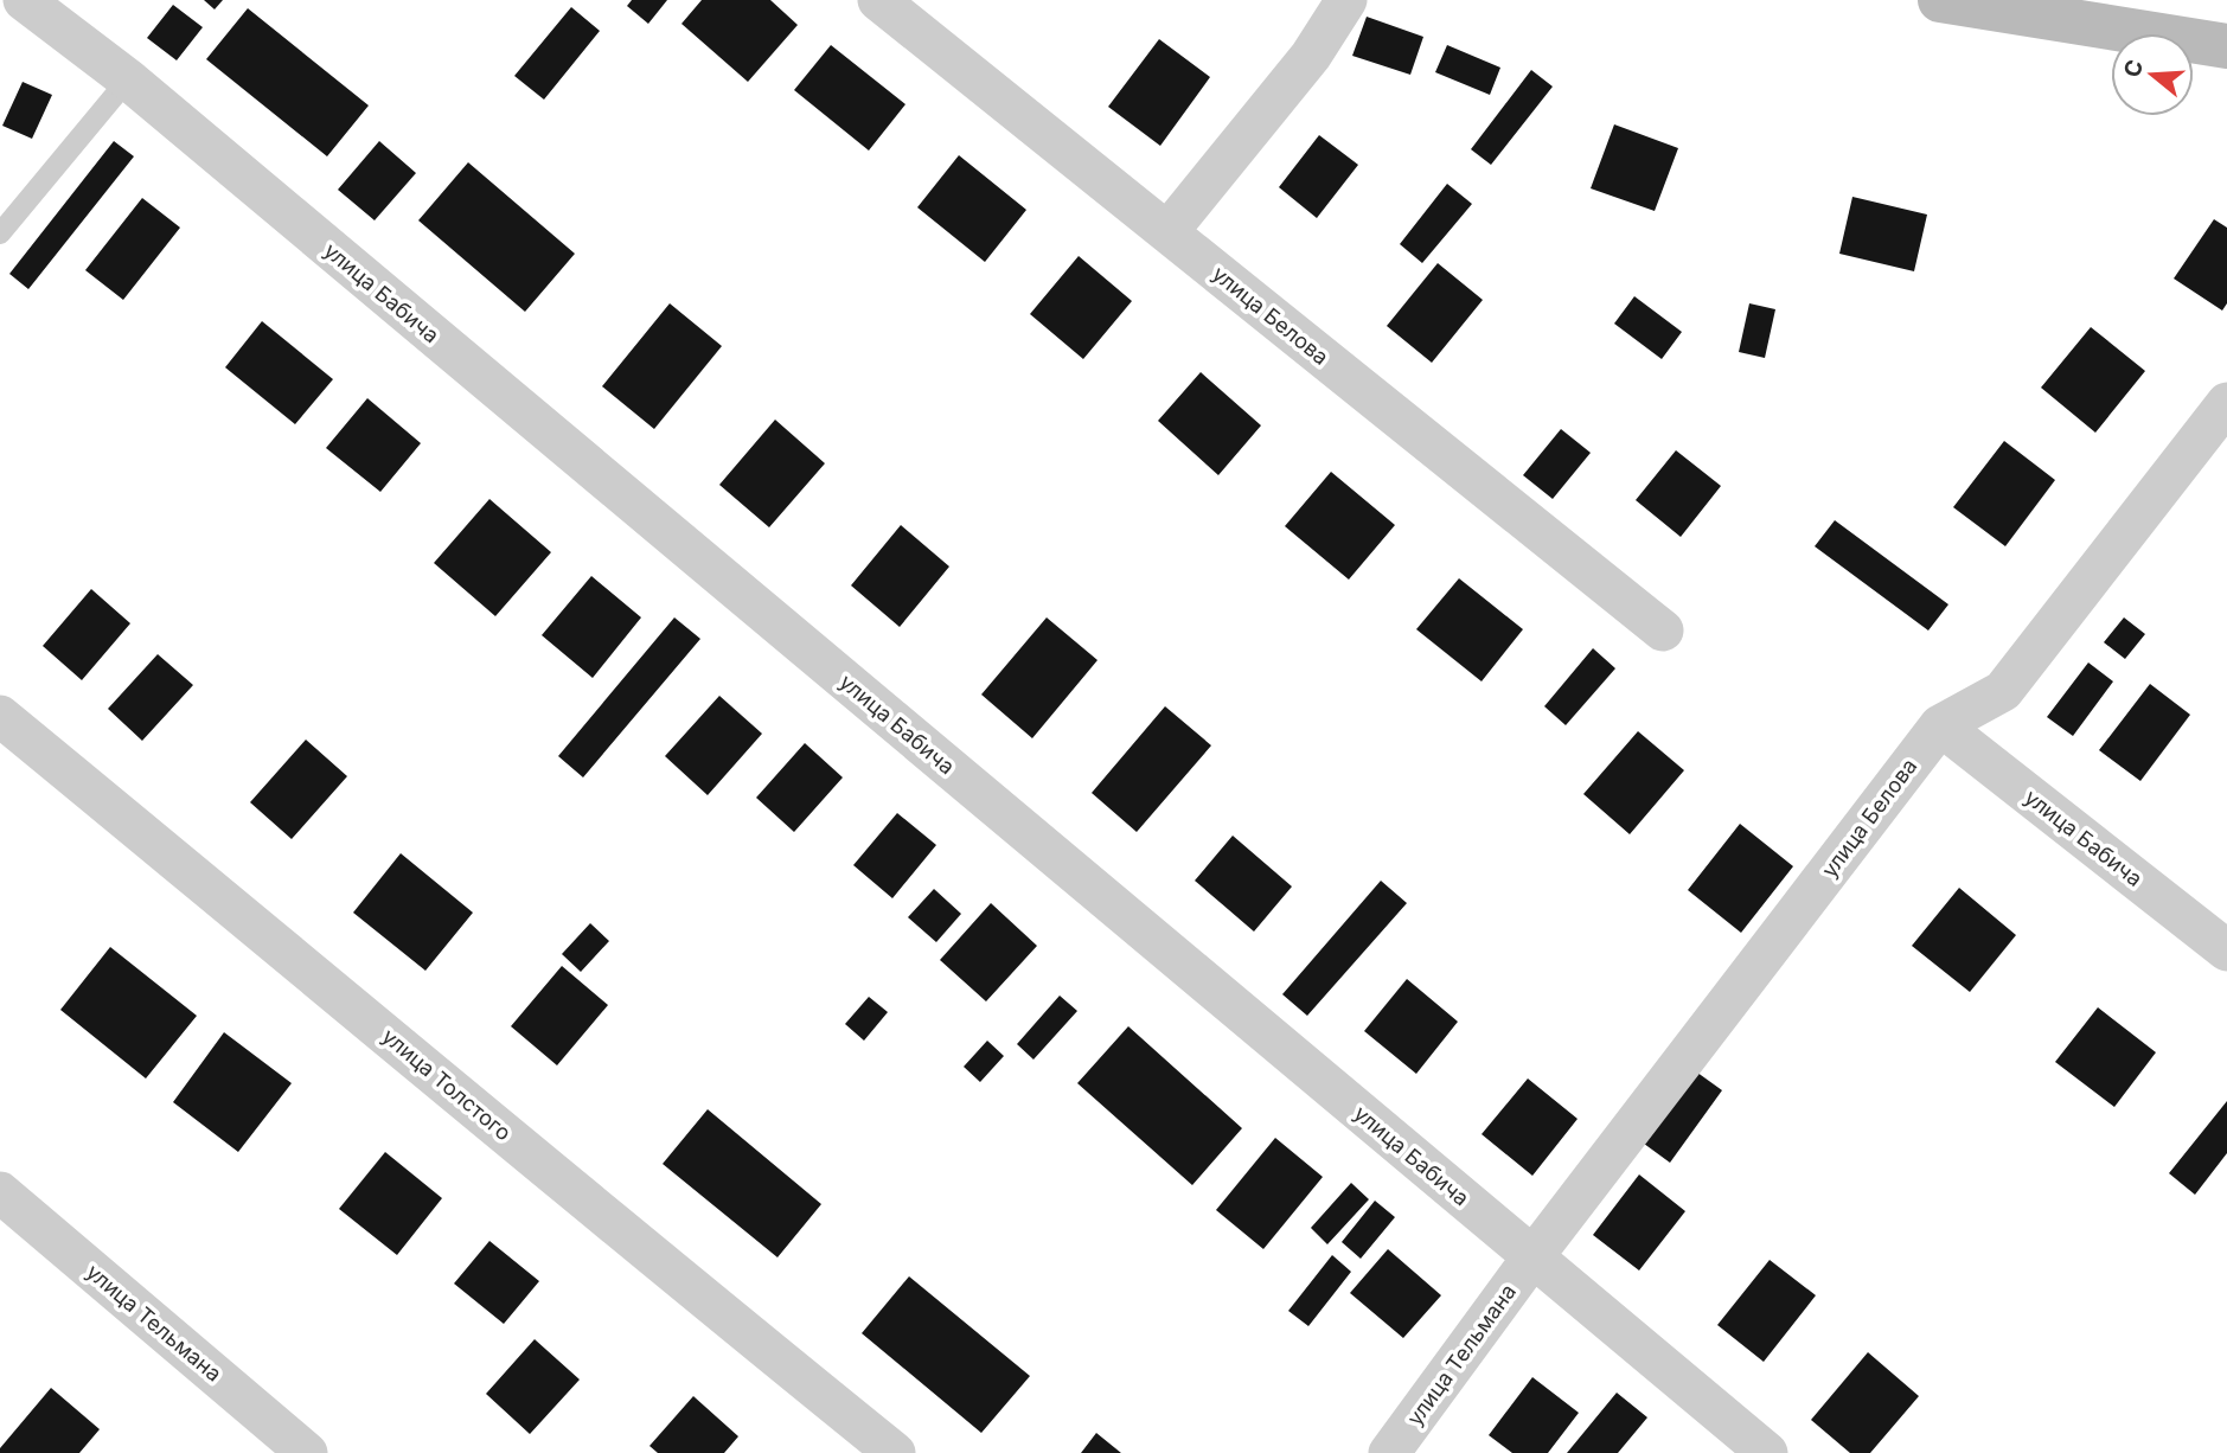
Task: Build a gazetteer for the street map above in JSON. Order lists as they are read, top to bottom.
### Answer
{
  "streets": {
    "street": [
      "улица Бабича",
      "улица Белова",
      "улица Толстого",
      "улица Тельмана"
    ]
  },
  "crossings": [
    ["улица Бабича", "улица Белова"],
    ["улица Бабича", "улица Тельмана"],
    ["улица Белова", "улица Тельмана"]
  ],
  "north": "left"
}
